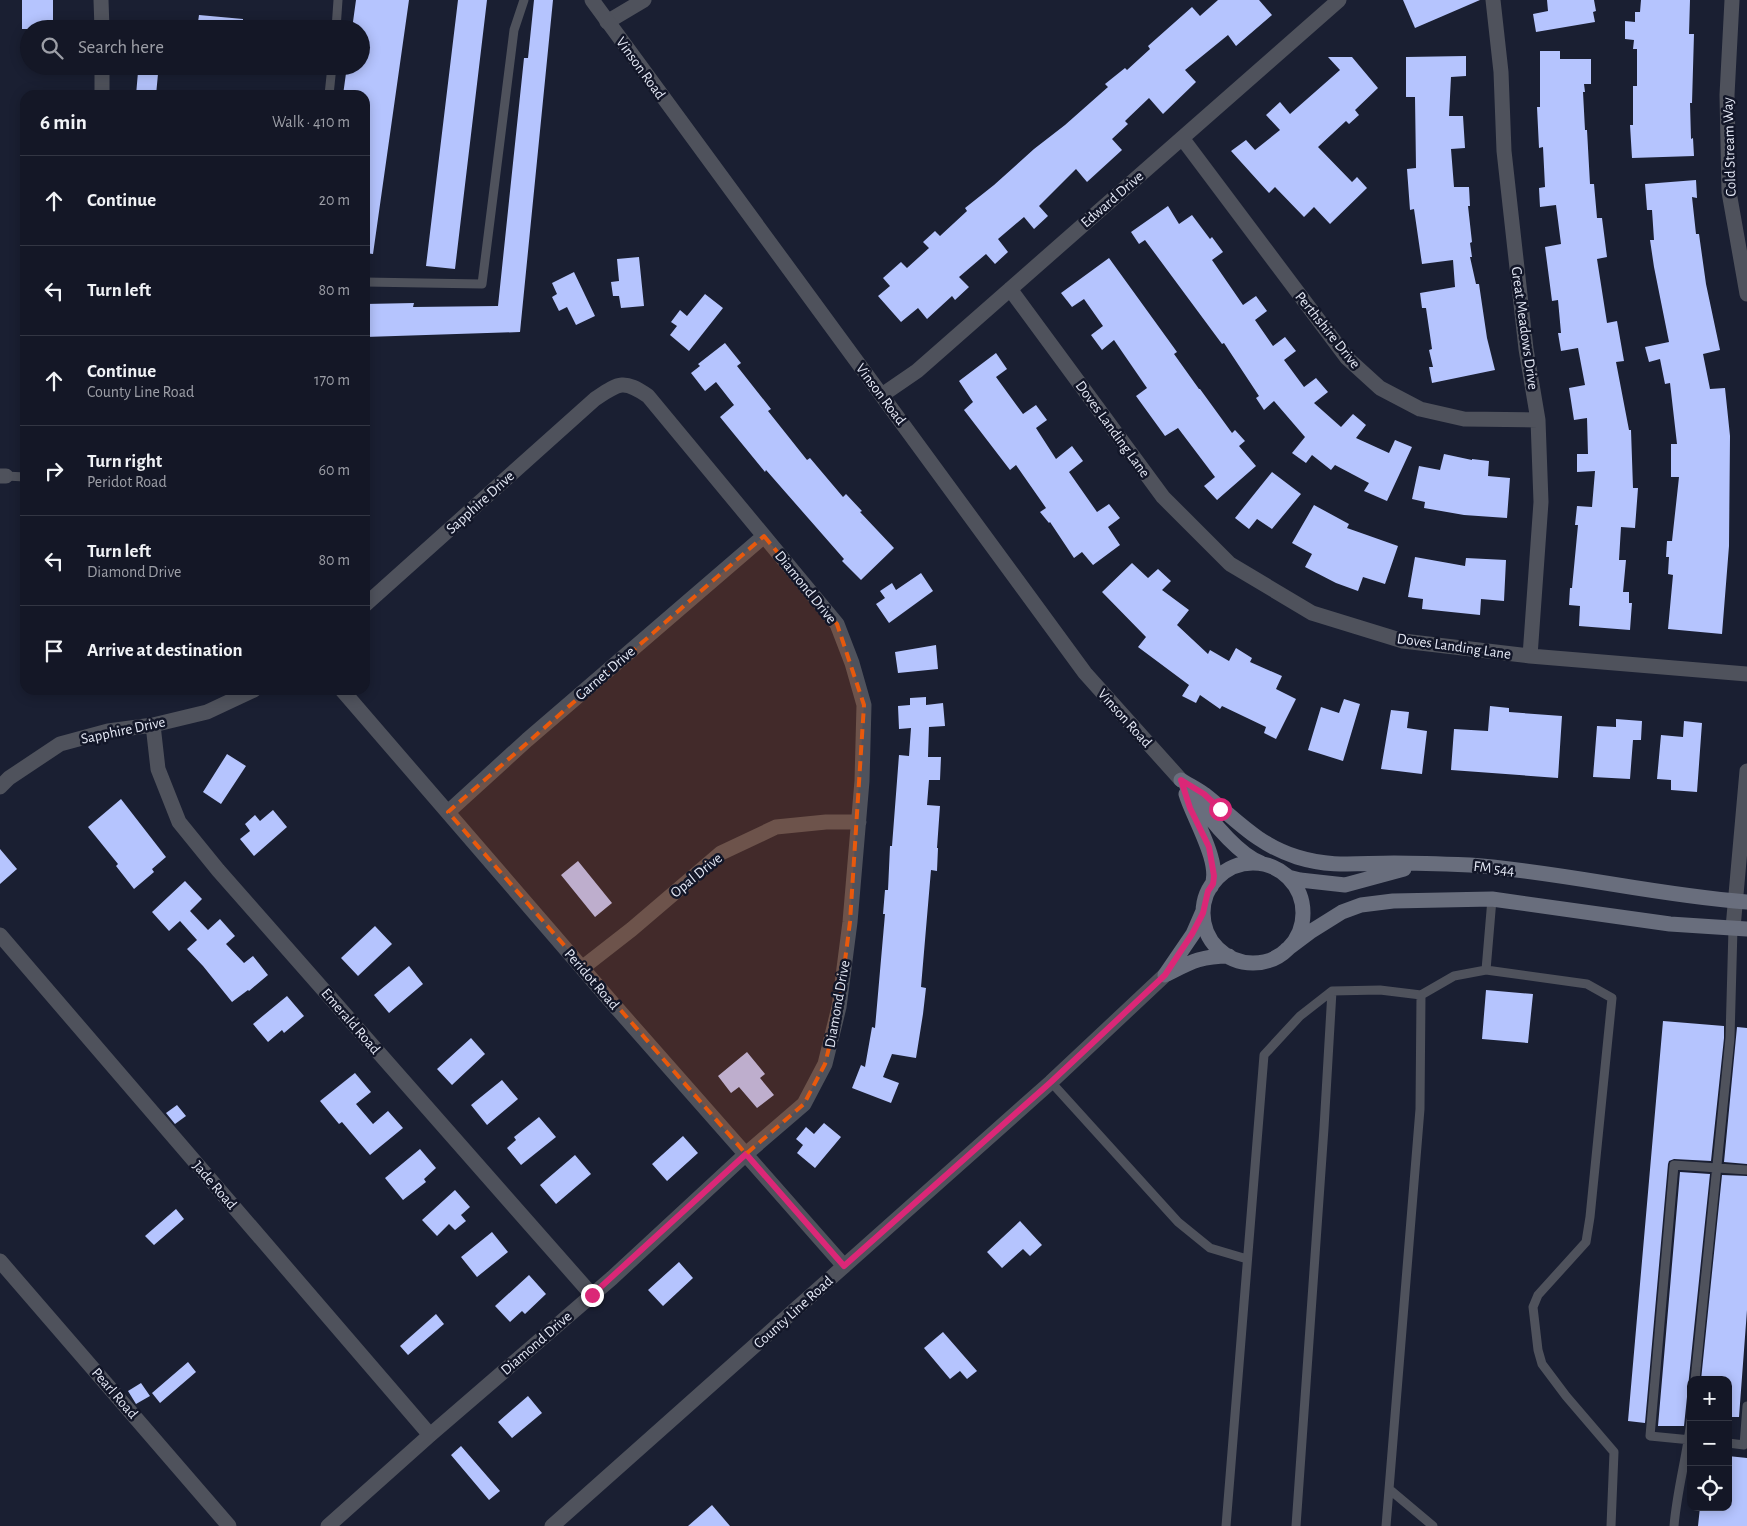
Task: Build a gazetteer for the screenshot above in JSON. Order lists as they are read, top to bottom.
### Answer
{
  "streets": {
    "main road": ["FM 544"],
    "street": [
      "Vinson Road",
      "Cold Stream Way",
      "Edward Drive",
      "Great Meadows Drive",
      "Perthshire Drive",
      "Doves Landing Lane",
      "Sapphire Drive",
      "Diamond Drive",
      "Garnet Drive",
      "Opal Drive",
      "Peridot Road",
      "Emerald Road",
      "Jade Road",
      "County Line Road",
      "Pearl Road"
    ]
  },
  "crossings": [
    ["Vinson Road", "Edward Drive"],
    ["Vinson Road", "FM 544"],
    ["Edward Drive", "Perthshire Drive"],
    ["Edward Drive", "Doves Landing Lane"],
    ["Great Meadows Drive", "Perthshire Drive"],
    ["Great Meadows Drive", "Doves Landing Lane"],
    ["Sapphire Drive", "Diamond Drive"],
    ["Sapphire Drive", "Emerald Road"],
    ["Diamond Drive", "Garnet Drive"],
    ["Diamond Drive", "Opal Drive"],
    ["Diamond Drive", "Peridot Road"],
    ["Diamond Drive", "Emerald Road"],
    ["Diamond Drive", "Jade Road"],
    ["Garnet Drive", "Peridot Road"],
    ["Opal Drive", "Peridot Road"],
    ["Peridot Road", "County Line Road"]
  ],
  "page": {
    "search": "Search here",
    "heading": ["6 min", "Walk · 410 m"],
    "list": [
      ["Continue", "20 m"],
      ["Turn left", "80 m"],
      ["Continue", "County Line Road", "170 m"],
      ["Turn right", "Peridot Road", "60 m"],
      ["Turn left", "Diamond Drive", "80 m"],
      "Arrive at destination"
    ],
    "map_buttons": ["+", "−"]
  }
}
